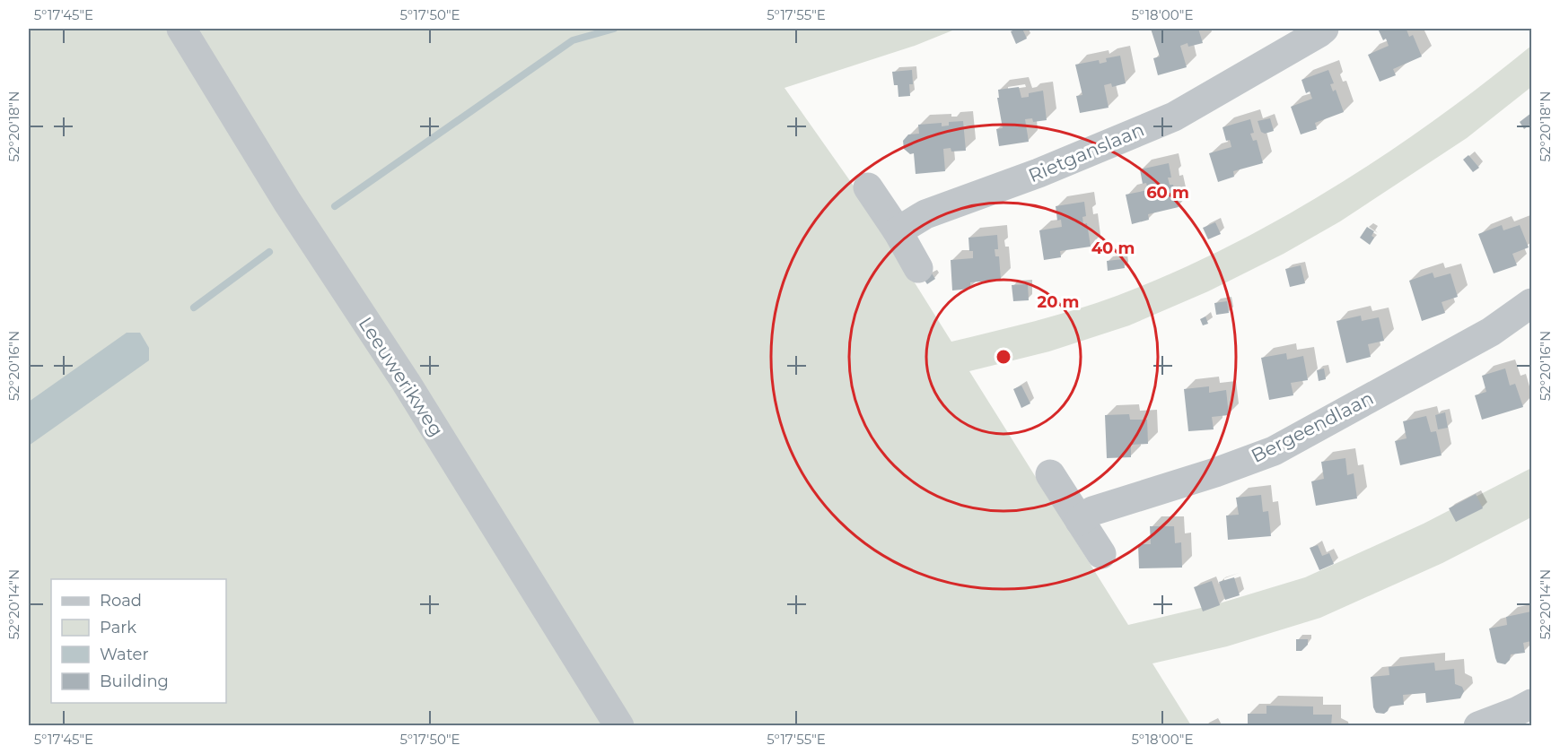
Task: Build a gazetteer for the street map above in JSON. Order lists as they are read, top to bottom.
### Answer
{
  "streets": {
    "street": ["Rietganslaan", "Leeuwerikweg", "Bergeendlaan"]
  },
  "legend": [
    "Road",
    "Park",
    "Water",
    "Building"
  ],
  "coordinates": [
    "5°17'45\"E",
    "5°17'50\"E",
    "5°17'55\"E",
    "5°18'00\"E",
    "52°20'18\"N",
    "52°20'16\"N",
    "52°20'14\"N"
  ],
  "rings": ["60 m", "40 m", "20 m"]
}
